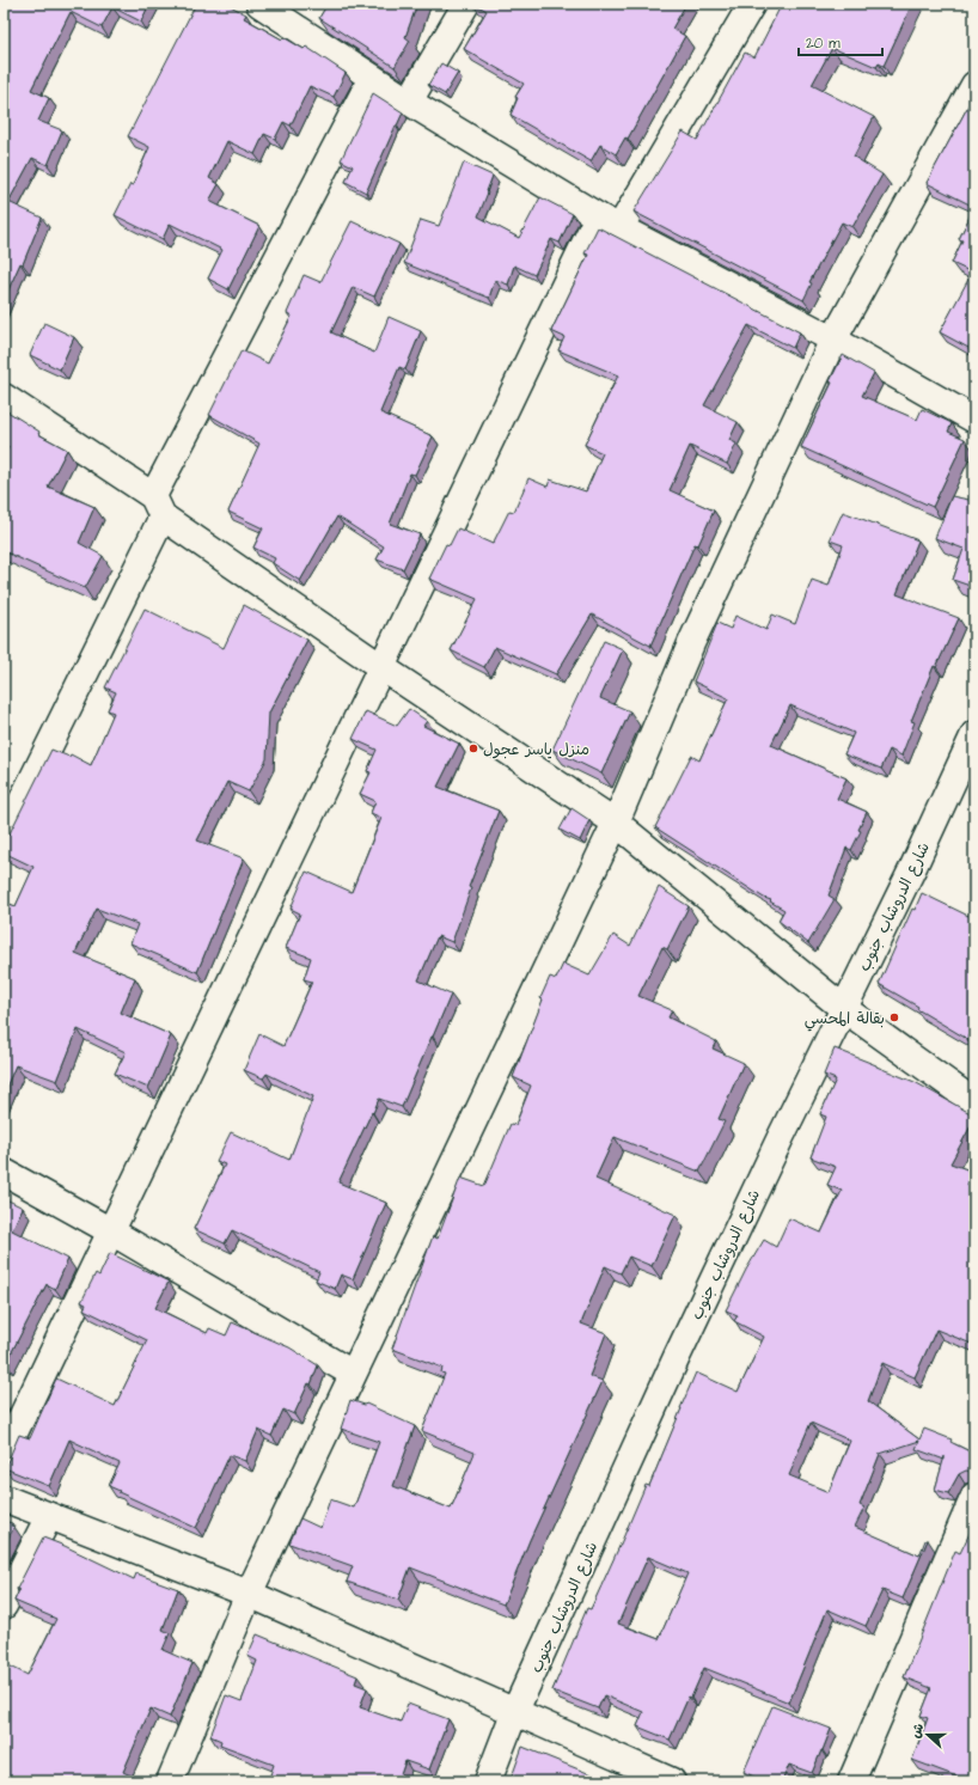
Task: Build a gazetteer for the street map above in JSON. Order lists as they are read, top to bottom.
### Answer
{
  "streets": {
    "street": ["شارع الدروشاب جنوب"]
  },
  "places": ["منزل ياسر عجول", "بقالة المحسي"],
  "scale_bar": "20 m",
  "north": "left"
}
